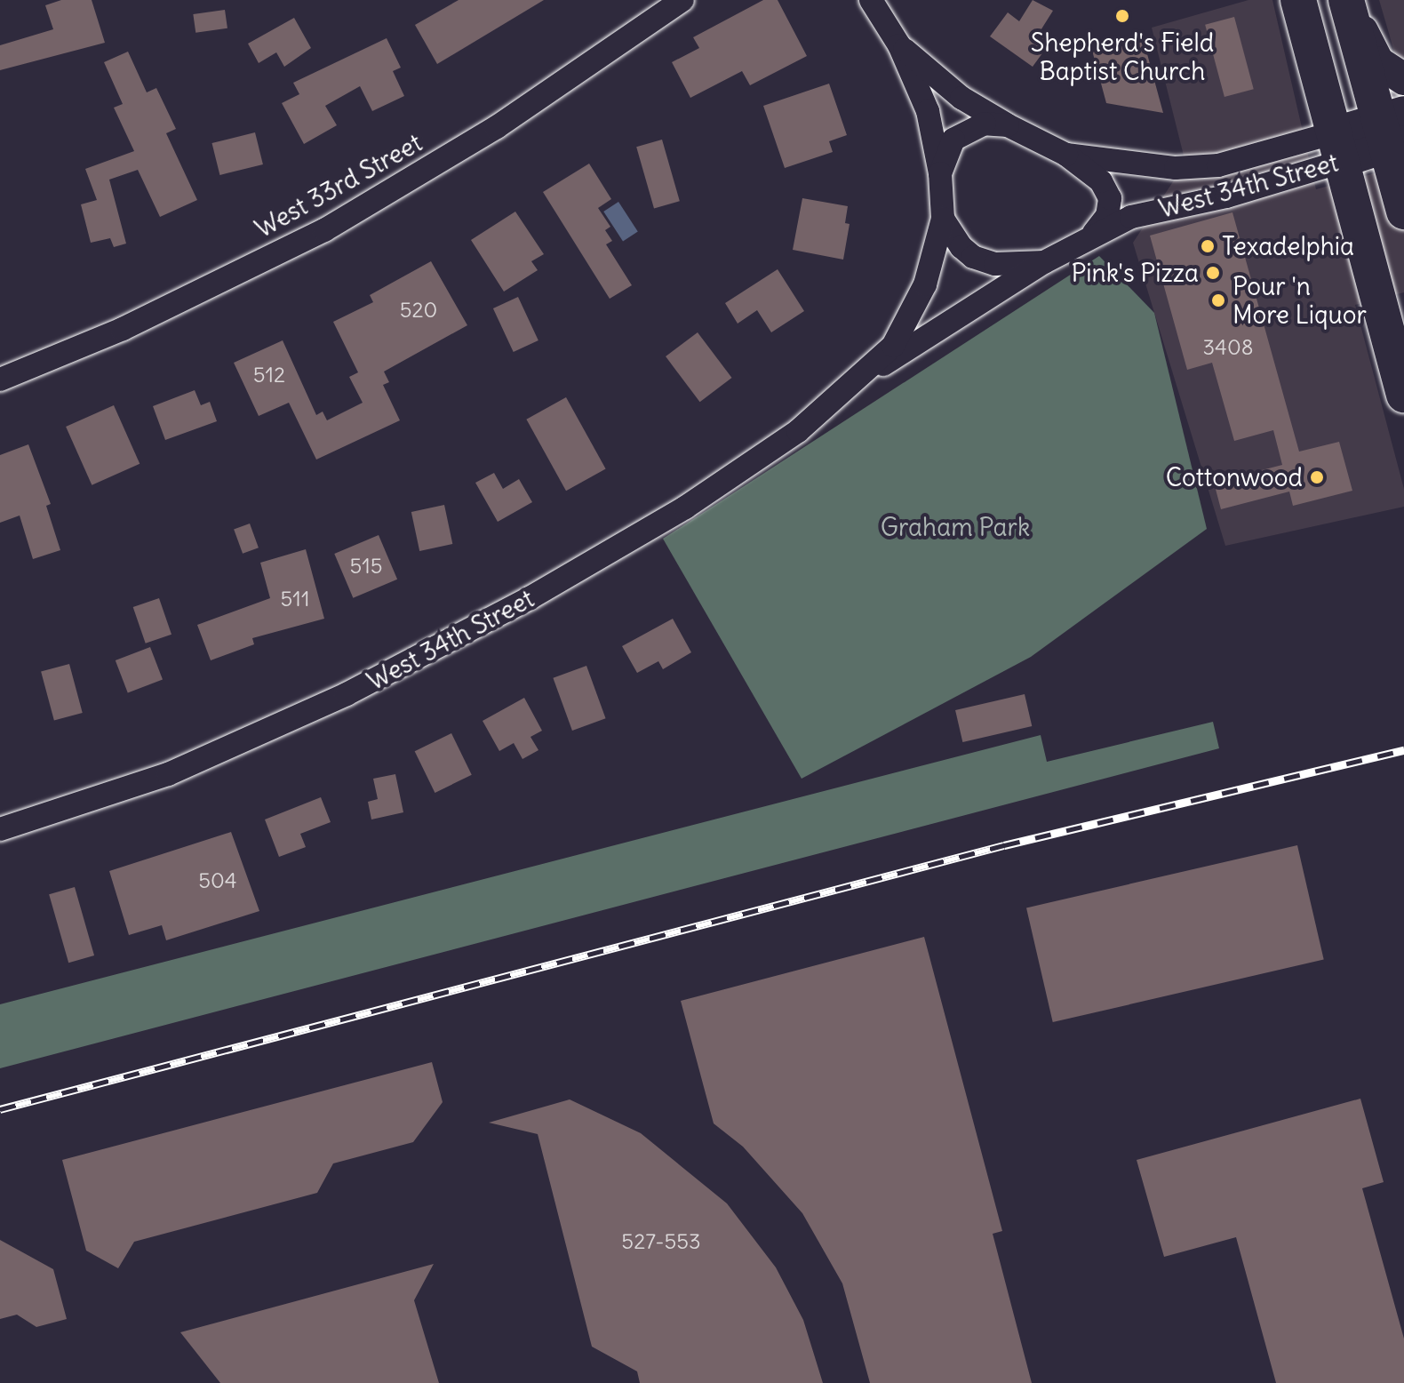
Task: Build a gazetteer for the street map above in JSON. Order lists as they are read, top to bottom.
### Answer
{
  "streets": {
    "main road": ["West 34th Street"],
    "street": ["West 33rd Street"]
  },
  "parks": ["Graham Park"],
  "places": [
    "Shepherd's Field Baptist Church",
    "Texadelphia",
    "Pink's Pizza",
    "Pour 'n More Liquor",
    "Cottonwood"
  ],
  "house_numbers": [
    "520",
    "3408",
    "512",
    "515",
    "511",
    "504",
    "527-553"
  ]
}
